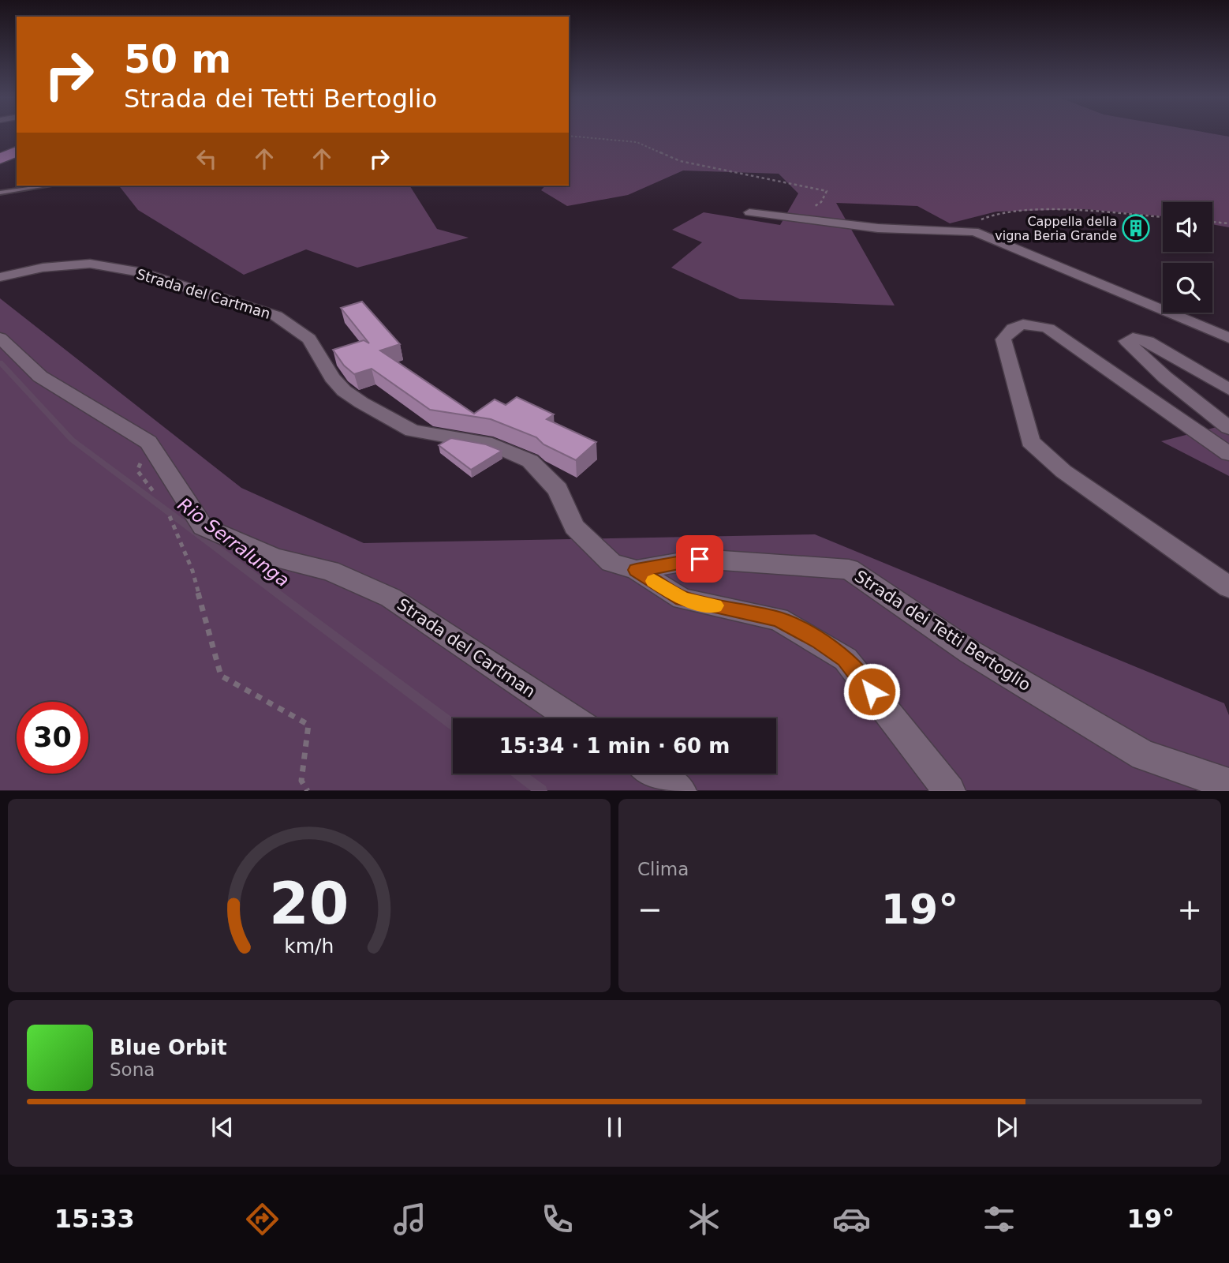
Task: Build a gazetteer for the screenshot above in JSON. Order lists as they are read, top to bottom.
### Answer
{
  "streets": {
    "street": ["Strada del Cartman", "Strada dei Tetti Bertoglio"]
  },
  "crossings": [
    ["Strada del Cartman", "Strada dei Tetti Bertoglio"]
  ],
  "water": ["Rio Serralunga"],
  "places": {
    "building": ["Cappella della vigna Beria Grande"]
  },
  "page": {
    "turn": ["50 m", "Strada dei Tetti Bertoglio"],
    "limit": "30",
    "trip": "15:34 · 1 min · 60 m",
    "tile": "Clima",
    "heat": ["−", "19°", "+"],
    "song": ["Blue Orbit", "Sona"],
    "tabs": ["15:33", "19°"],
    "gauge": ["20", "km/h"]
  }
}
